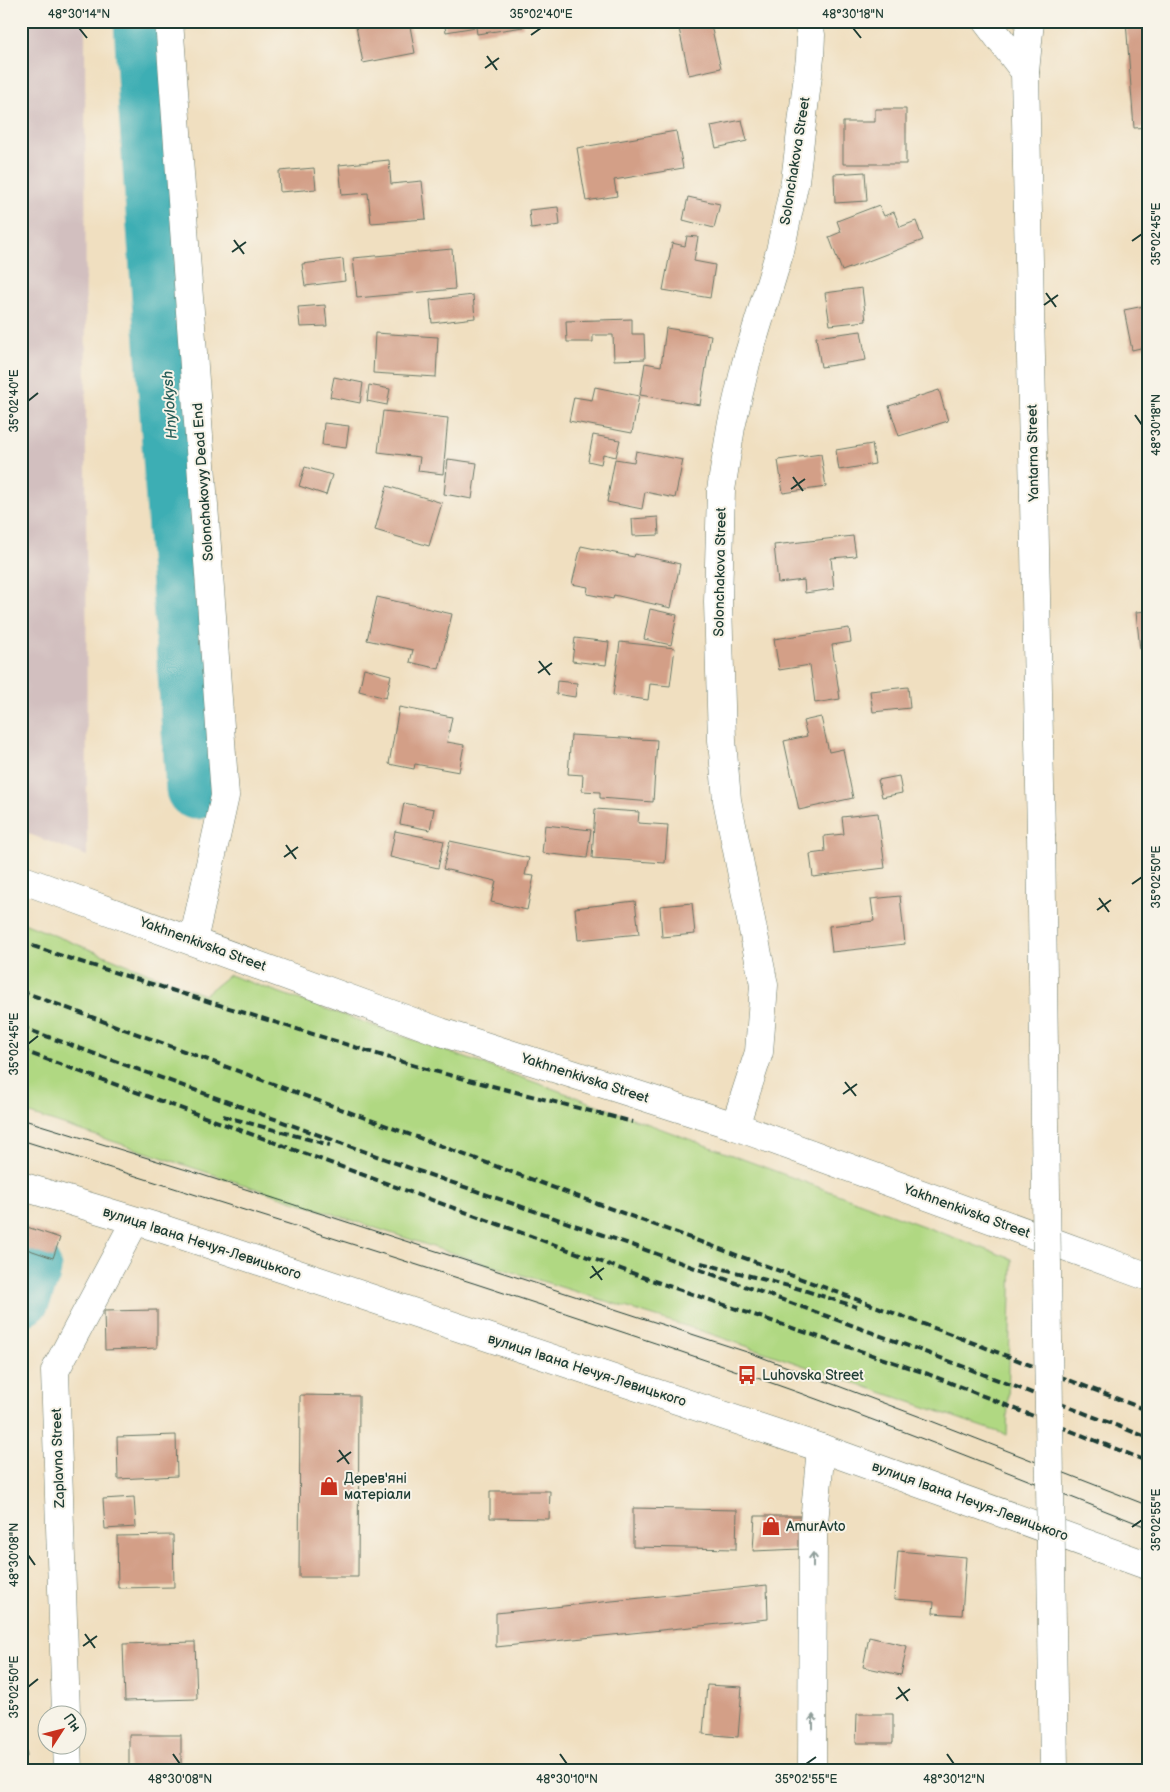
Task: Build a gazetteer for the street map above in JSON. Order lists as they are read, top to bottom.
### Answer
{
  "streets": {
    "main road": [
      "Solonchakova Street",
      "Yantarna Street",
      "Solonchakovyy Dead End",
      "Yakhnenkivska Street",
      "вулиця Івана Нечуя-Левицького",
      "Zaplavna Street"
    ]
  },
  "crossings": [
    ["Solonchakova Street", "Yakhnenkivska Street"],
    ["Solonchakovyy Dead End", "Yakhnenkivska Street"],
    ["вулиця Івана Нечуя-Левицького", "Zaplavna Street"]
  ],
  "water": ["Hnylokysh"],
  "places": {
    "bus stop": ["Luhovska Street"],
    "shop": ["Дерев'янi матерiали", "AmurAvto"]
  },
  "north": "top right",
  "coordinates": [
    "48°30'14\"N",
    "35°02'40\"E",
    "48°30'18\"N",
    "35°02'45\"E",
    "35°02'50\"E",
    "35°02'55\"E",
    "48°30'08\"N",
    "48°30'10\"N",
    "48°30'12\"N"
  ]
}
